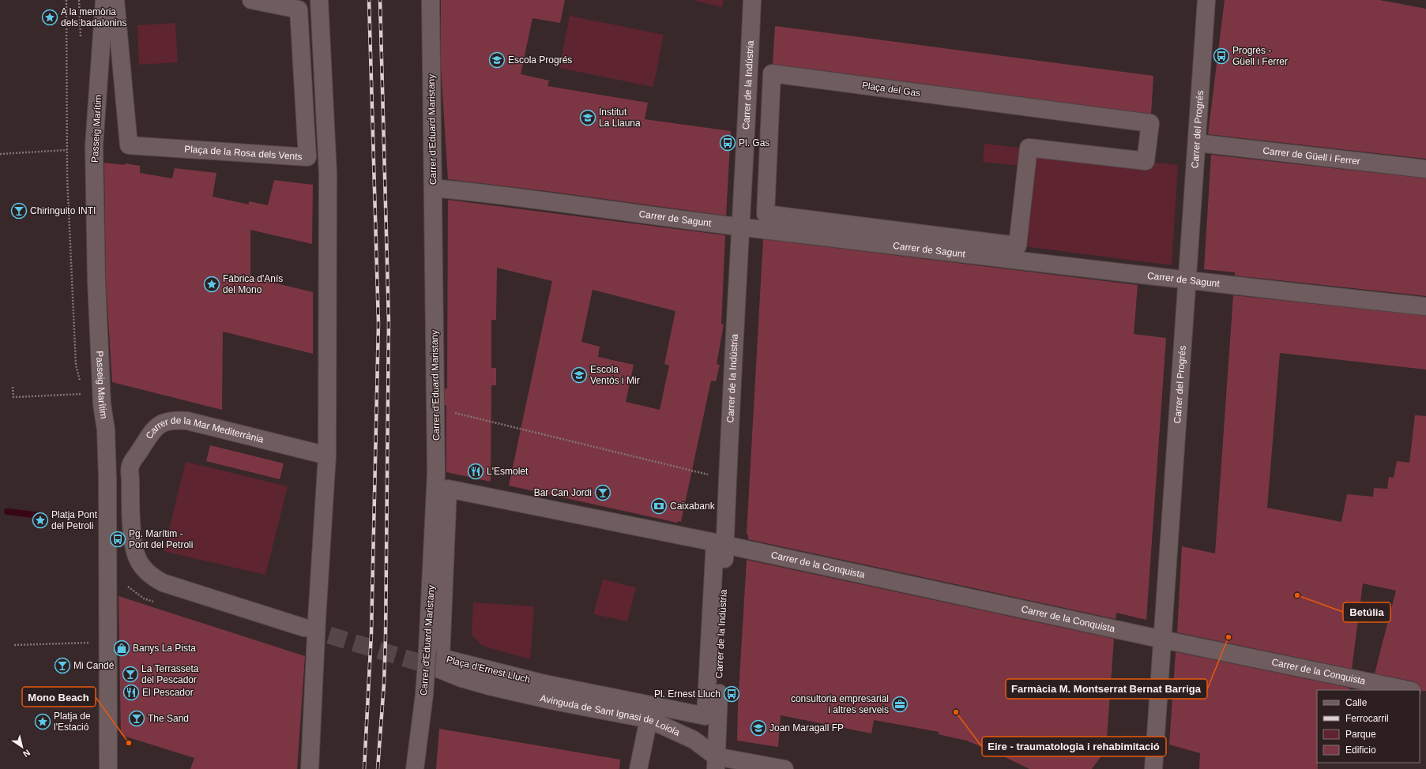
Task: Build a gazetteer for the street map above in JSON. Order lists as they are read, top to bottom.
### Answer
{
  "streets": {
    "street": [
      "Carrer de la Indústria",
      "Plaça del Gas",
      "Passeig Marítim",
      "Carrer d'Eduard Maristany",
      "Carrer del Progrés",
      "Plaça de la Rosa dels Vents",
      "Carrer de Güell i Ferrer",
      "Carrer de Sagunt",
      "Carrer de la Mar Mediterrània",
      "Carrer de la Conquista",
      "Plaça d'Ernest Lluch",
      "Avinguda de Sant Ignasi de Loiola"
    ]
  },
  "crossings": [
    ["Carrer de la Indústria", "Carrer de Sagunt"],
    ["Carrer de la Indústria", "Carrer de la Conquista"],
    ["Carrer de la Indústria", "Plaça d'Ernest Lluch"],
    ["Carrer de la Indústria", "Avinguda de Sant Ignasi de Loiola"],
    ["Carrer d'Eduard Maristany", "Carrer de Sagunt"],
    ["Carrer del Progrés", "Carrer de Güell i Ferrer"],
    ["Carrer del Progrés", "Carrer de Sagunt"],
    ["Carrer del Progrés", "Carrer de la Conquista"],
    ["Carrer de la Conquista", "Plaça d'Ernest Lluch"]
  ],
  "places": {
    "place": [
      "A la memòria dels badalonins",
      "Fàbrica d'Anís del Mono",
      "Platja Pont del Petroli",
      "Platja de l'Estació"
    ],
    "bus stop": [
      "Progrés - Güell i Ferrer",
      "Pl. Gas",
      "Pg. Marítim - Pont del Petroli",
      "Pl. Ernest Lluch"
    ],
    "school or university": [
      "Escola Progrés",
      "Institut La Llauna",
      "Escola Ventós i Mir",
      "Joan Maragall FP"
    ],
    "bar": [
      "Chiringuito INTI",
      "Bar Can Jordi",
      "Mi Candé",
      "La Terrasseta del Pescador",
      "The Sand"
    ],
    "restaurant": ["L'Esmolet", "El Pescador"],
    "bank": ["Caixabank"],
    "other": [
      "Betúlia",
      "Farmàcia M. Montserrat Bernat Barriga",
      "Eire - traumatologia i rehabimitació",
      "Mono Beach"
    ],
    "shop": ["Banys La Pista"],
    "office": ["consultoria empresarial i altres serveis"]
  },
  "legend": [
    "Calle",
    "Ferrocarril",
    "Parque",
    "Edificio"
  ],
  "north": "bottom right"
}
